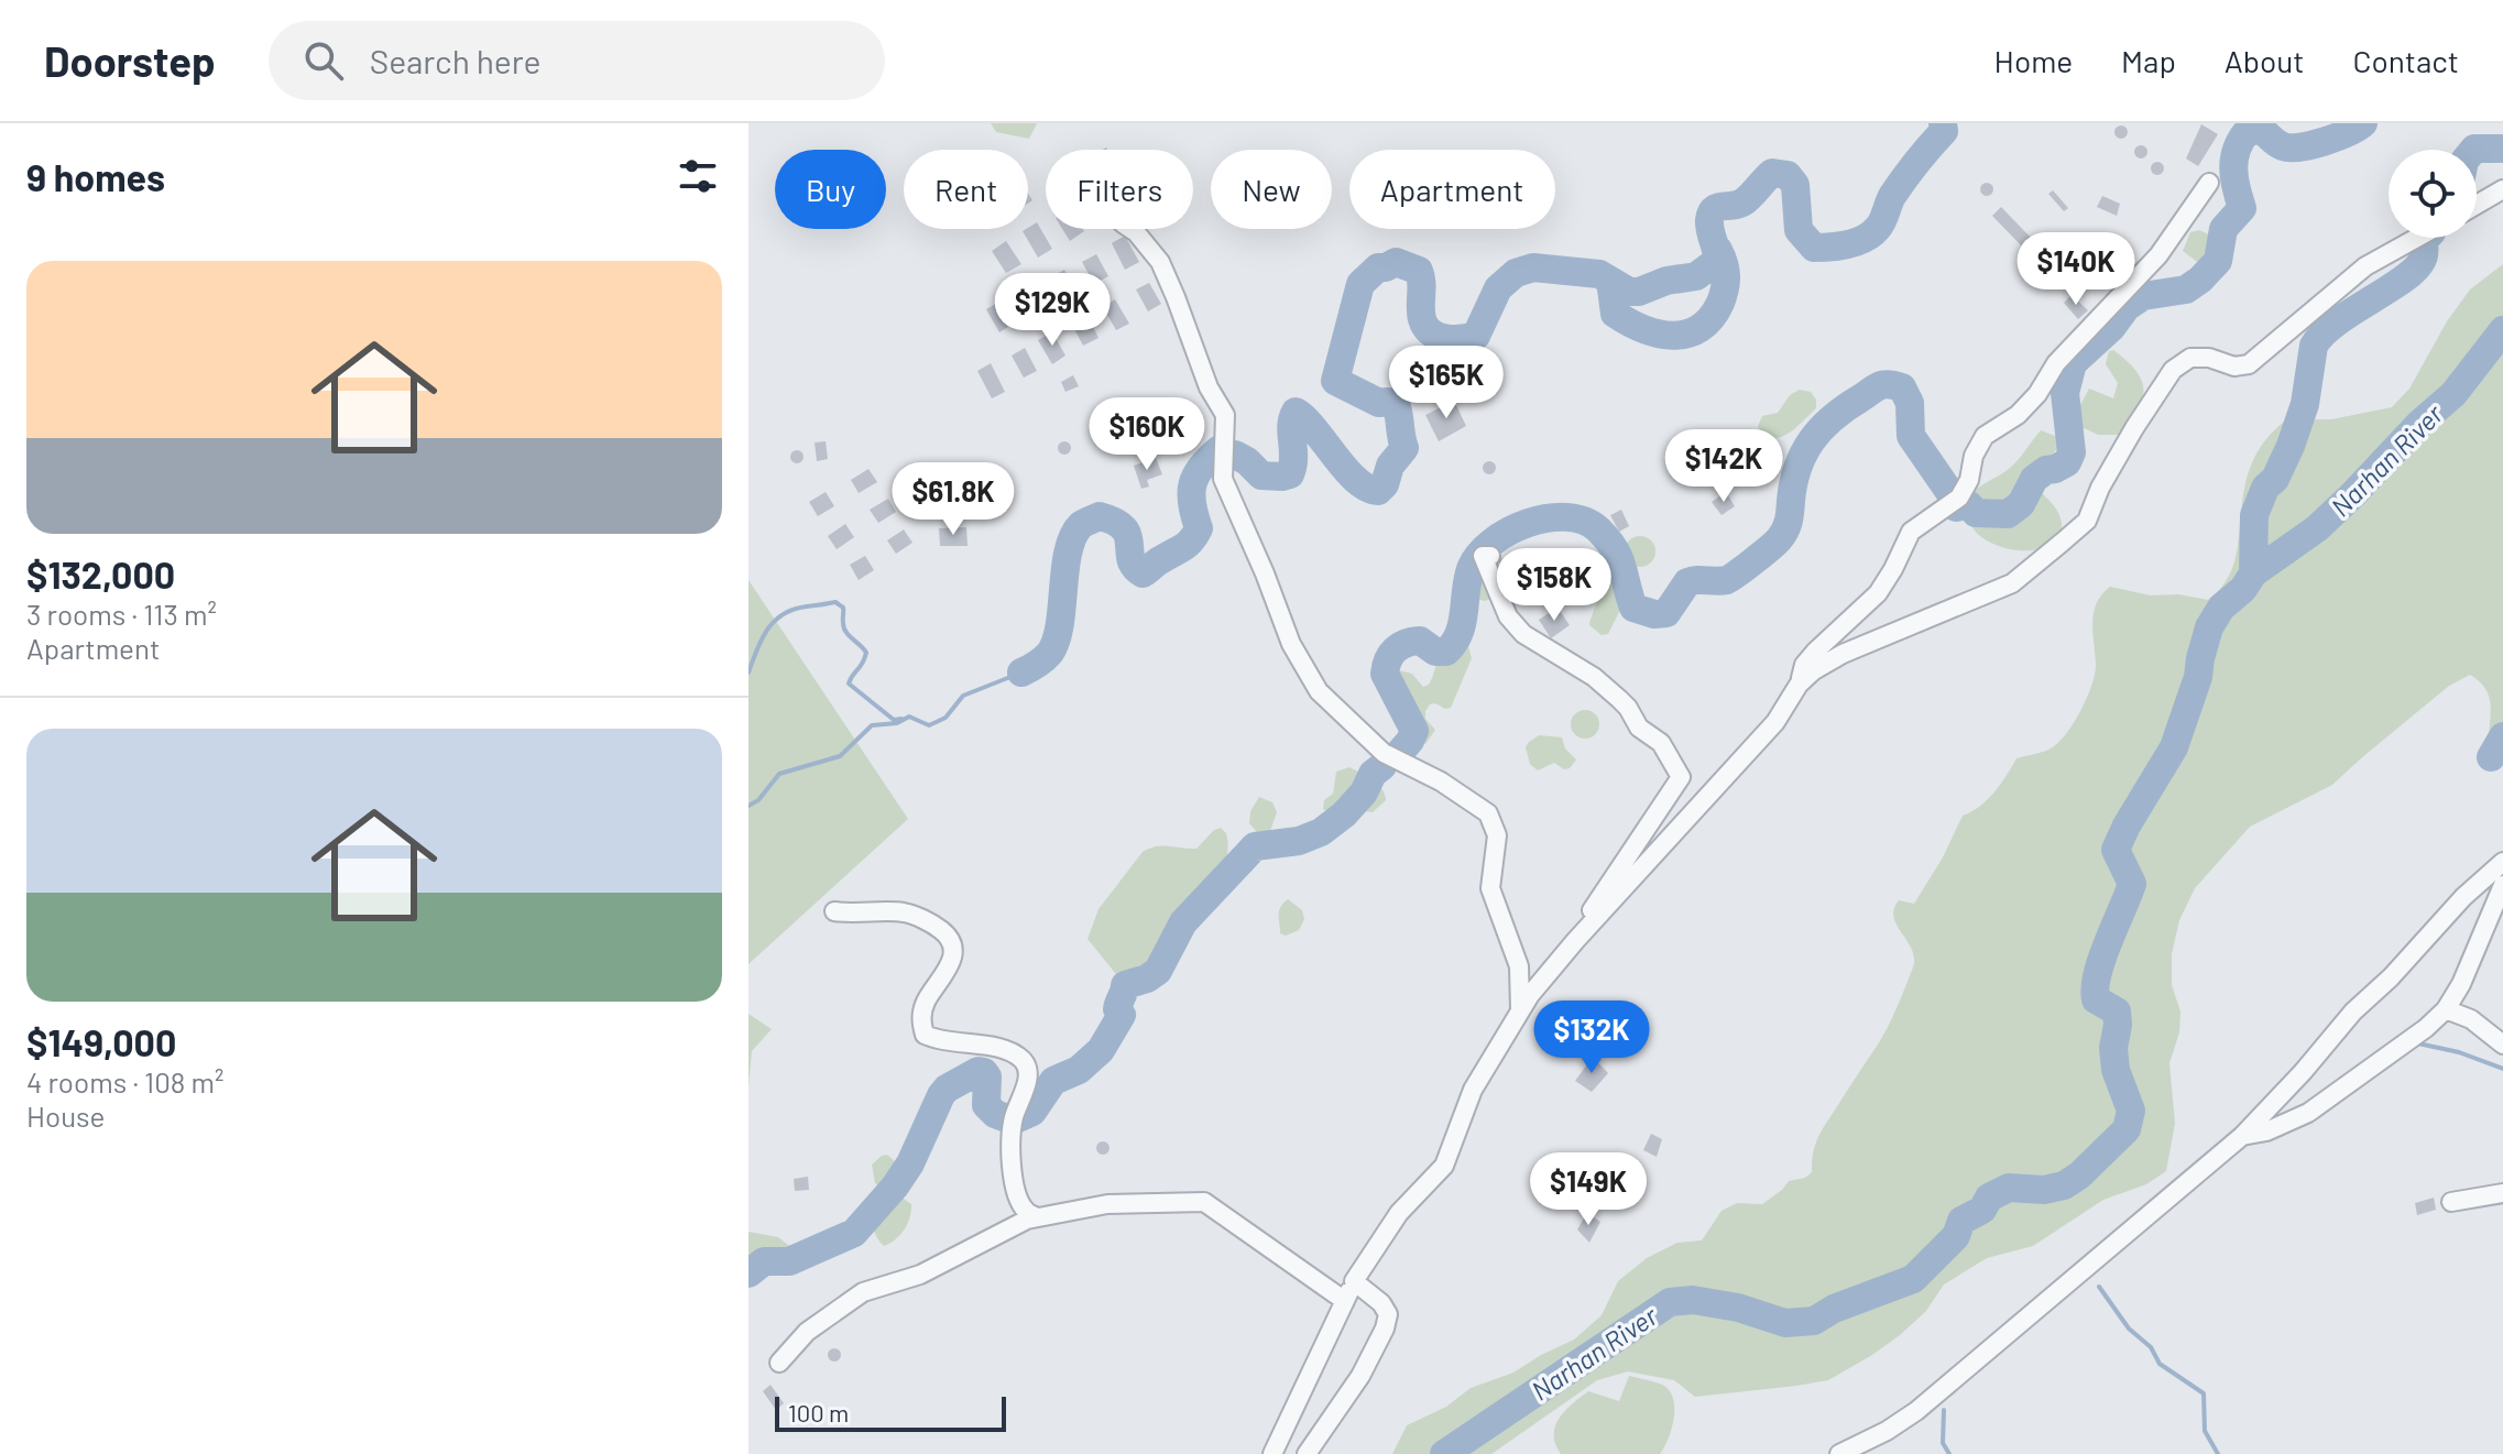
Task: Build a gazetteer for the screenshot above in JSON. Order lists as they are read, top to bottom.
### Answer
{
  "water": ["Narhan River"],
  "scale_bar": "100 m",
  "page": {
    "header": "Doorstep",
    "search": "Search here",
    "nav": [
      "Home",
      "Map",
      "About",
      "Contact"
    ],
    "heading": "9 homes",
    "chip": [
      "Buy",
      "Rent",
      "Filters",
      "New",
      "Apartment"
    ],
    "list": [
      {
        "name": "$132,000",
        "note": "3 rooms · 113 m² · Apartment"
      },
      {
        "name": "$149,000",
        "note": "4 rooms · 108 m² · House"
      }
    ],
    "price": [
      "$140K",
      "$129K",
      "$165K",
      "$160K",
      "$142K",
      "$61.8K",
      "$158K",
      "$132K",
      "$149K"
    ],
    "scale": "100 m"
  }
}
